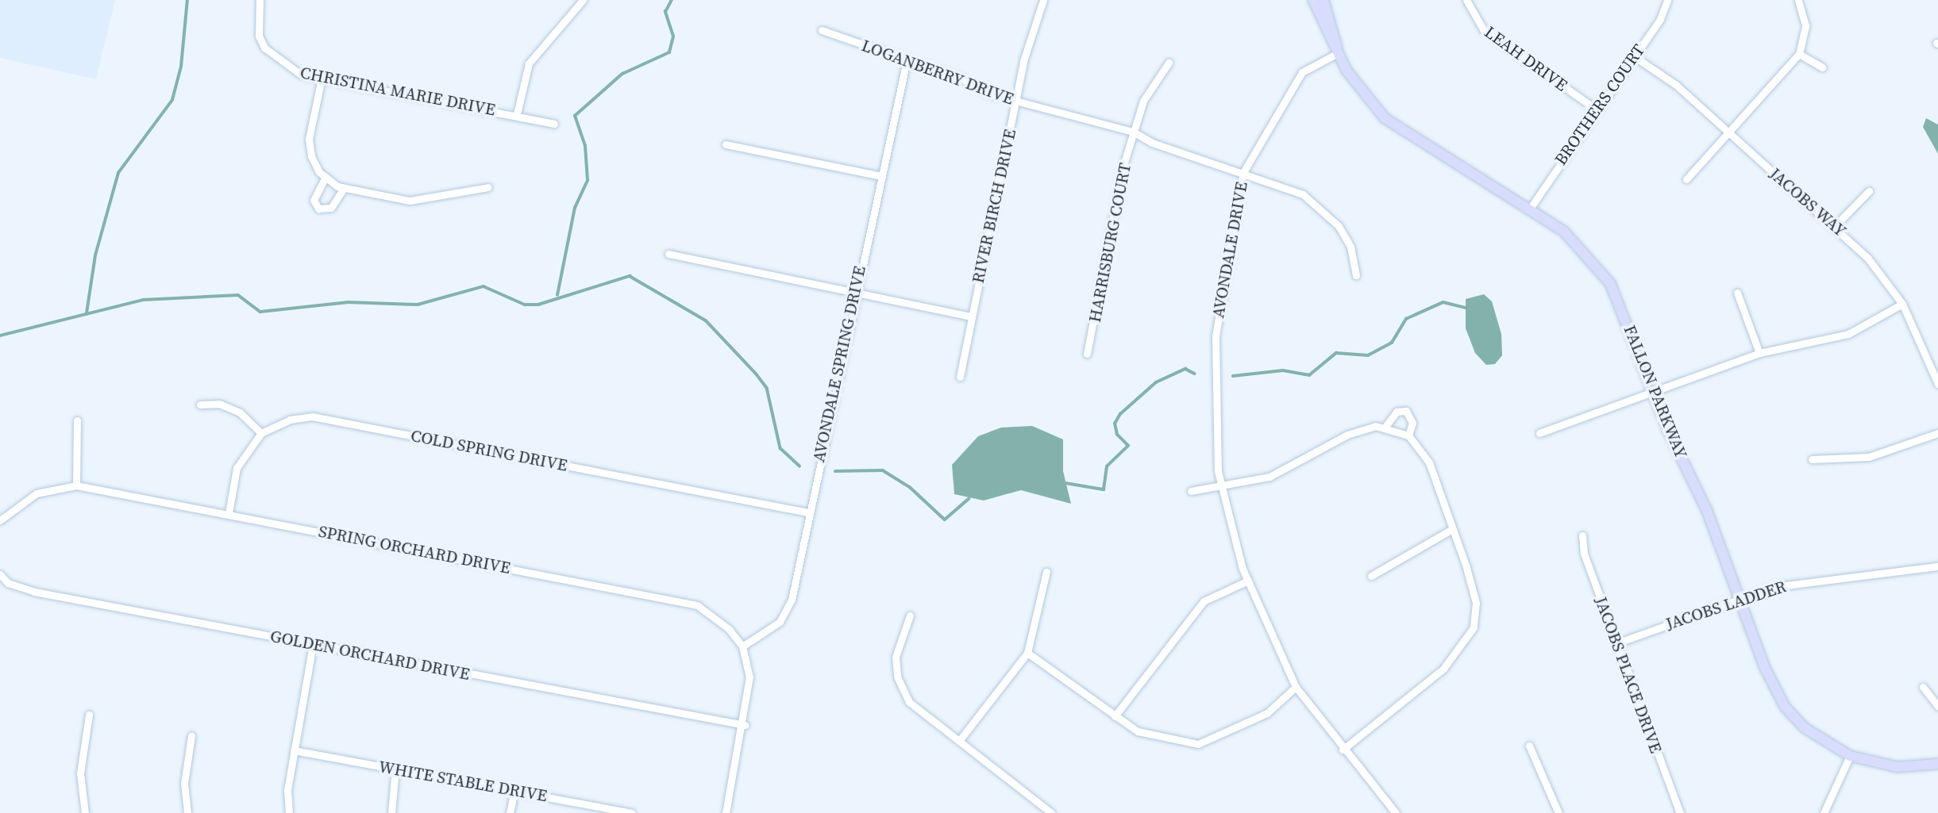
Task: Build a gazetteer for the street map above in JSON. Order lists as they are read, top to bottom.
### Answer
{
  "streets": {
    "street": [
      "LEAH DRIVE",
      "LOGANBERRY DRIVE",
      "CHRISTINA MARIE DRIVE",
      "BROTHERS COURT",
      "JACOBS WAY",
      "RIVER BIRCH DRIVE",
      "HARRISBURG COURT",
      "AVONDALE DRIVE",
      "AVONDALE SPRING DRIVE",
      "FALLON PARKWAY",
      "COLD SPRING DRIVE",
      "SPRING ORCHARD DRIVE",
      "JACOBS LADDER",
      "GOLDEN ORCHARD DRIVE",
      "JACOBS PLACE DRIVE",
      "WHITE STABLE DRIVE"
    ]
  },
  "crossings": [
    ["LEAH DRIVE", "BROTHERS COURT"],
    ["LOGANBERRY DRIVE", "RIVER BIRCH DRIVE"],
    ["LOGANBERRY DRIVE", "HARRISBURG COURT"],
    ["LOGANBERRY DRIVE", "AVONDALE DRIVE"],
    ["LOGANBERRY DRIVE", "AVONDALE SPRING DRIVE"],
    ["BROTHERS COURT", "JACOBS WAY"],
    ["BROTHERS COURT", "FALLON PARKWAY"],
    ["AVONDALE DRIVE", "FALLON PARKWAY"],
    ["AVONDALE SPRING DRIVE", "COLD SPRING DRIVE"],
    ["AVONDALE SPRING DRIVE", "SPRING ORCHARD DRIVE"],
    ["FALLON PARKWAY", "JACOBS LADDER"],
    ["COLD SPRING DRIVE", "SPRING ORCHARD DRIVE"],
    ["SPRING ORCHARD DRIVE", "GOLDEN ORCHARD DRIVE"],
    ["JACOBS LADDER", "JACOBS PLACE DRIVE"]
  ]
}
